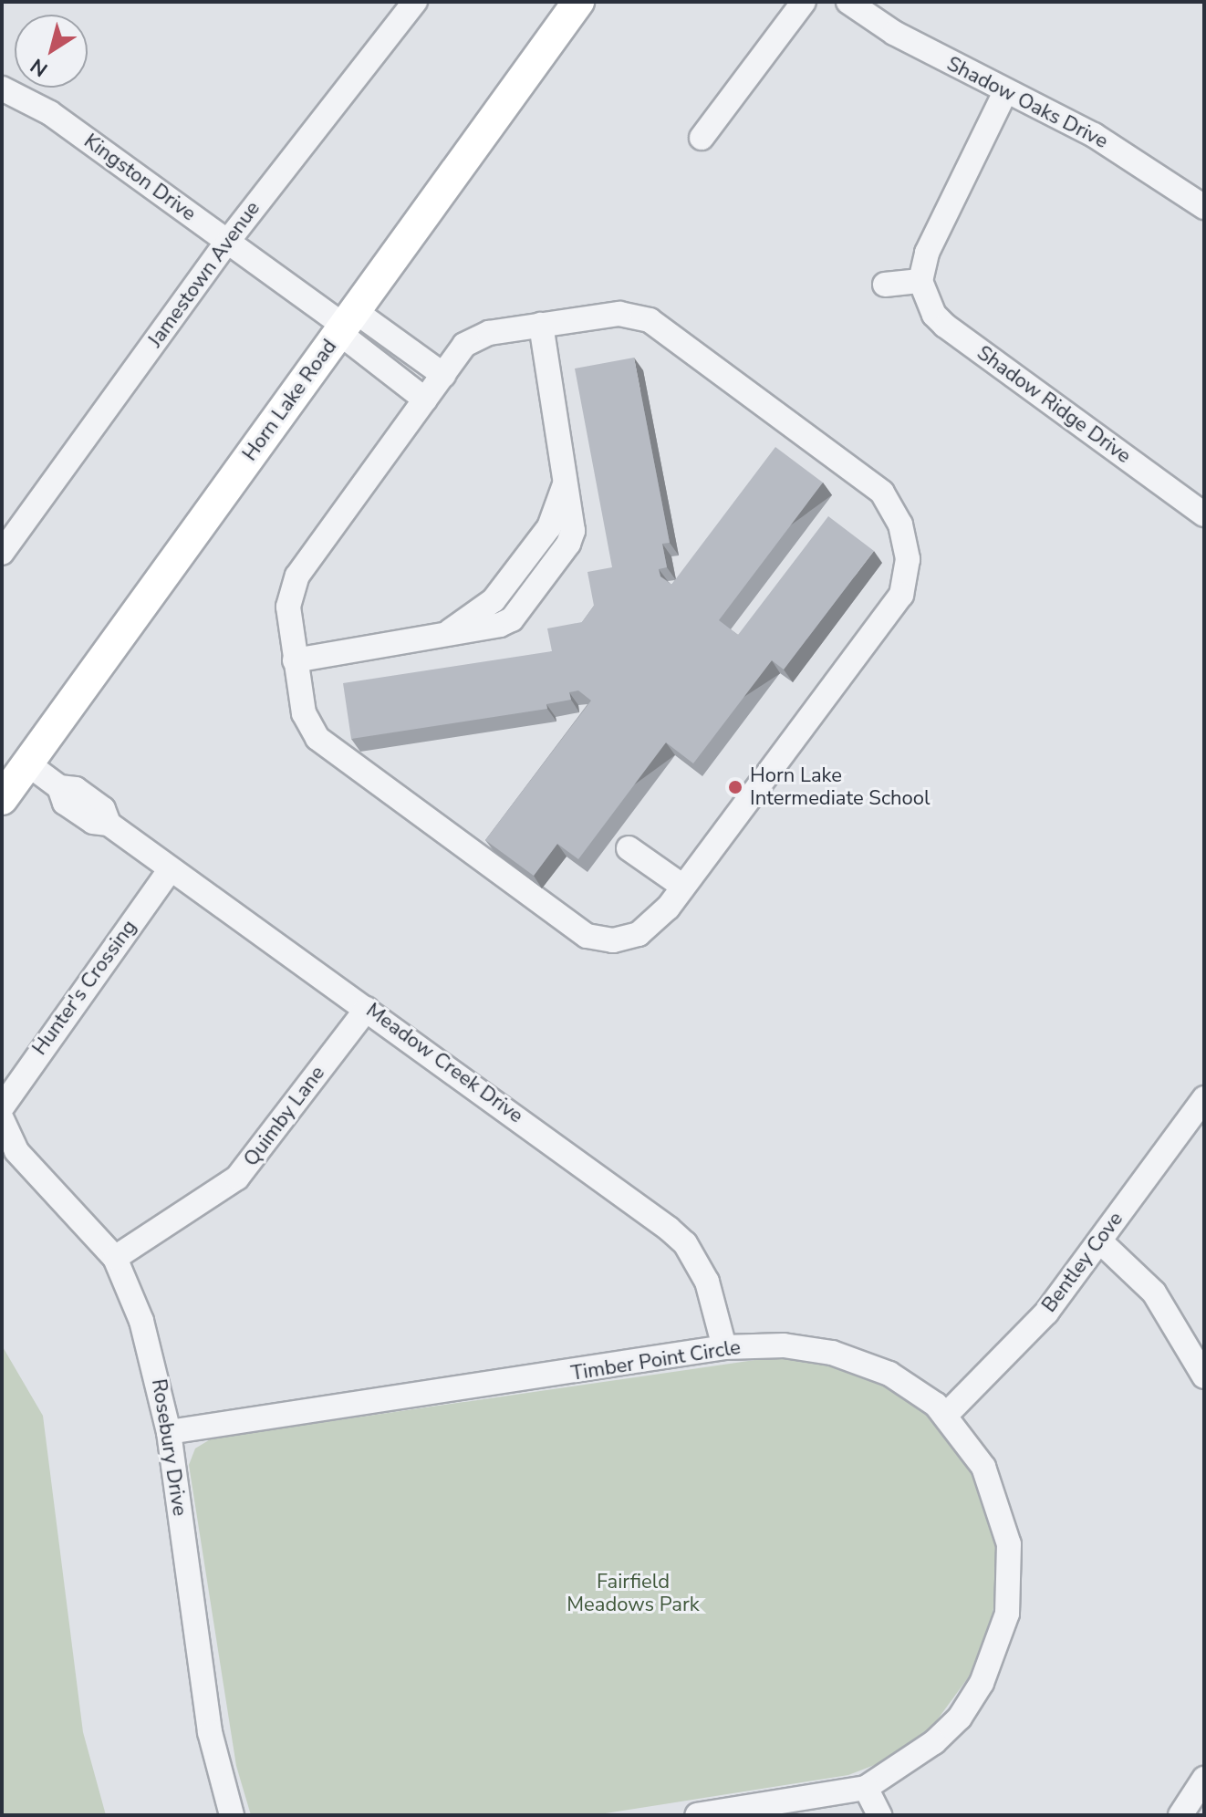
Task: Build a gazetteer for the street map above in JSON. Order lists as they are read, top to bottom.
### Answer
{
  "streets": {
    "main road": ["Horn Lake Road"],
    "street": [
      "Shadow Oaks Drive",
      "Kingston Drive",
      "Jamestown Avenue",
      "Shadow Ridge Drive",
      "Hunter's Crossing",
      "Meadow Creek Drive",
      "Quimby Lane",
      "Bentley Cove",
      "Timber Point Circle",
      "Rosebury Drive"
    ]
  },
  "crossings": [
    ["Kingston Drive", "Jamestown Avenue"],
    ["Kingston Drive", "Horn Lake Road"],
    ["Horn Lake Road", "Meadow Creek Drive"],
    ["Hunter's Crossing", "Meadow Creek Drive"],
    ["Meadow Creek Drive", "Quimby Lane"],
    ["Meadow Creek Drive", "Timber Point Circle"],
    ["Quimby Lane", "Rosebury Drive"],
    ["Bentley Cove", "Timber Point Circle"],
    ["Timber Point Circle", "Rosebury Drive"]
  ],
  "parks": ["Fairfield Meadows Park"],
  "places": ["Horn Lake Intermediate School"],
  "north": "bottom left"
}
